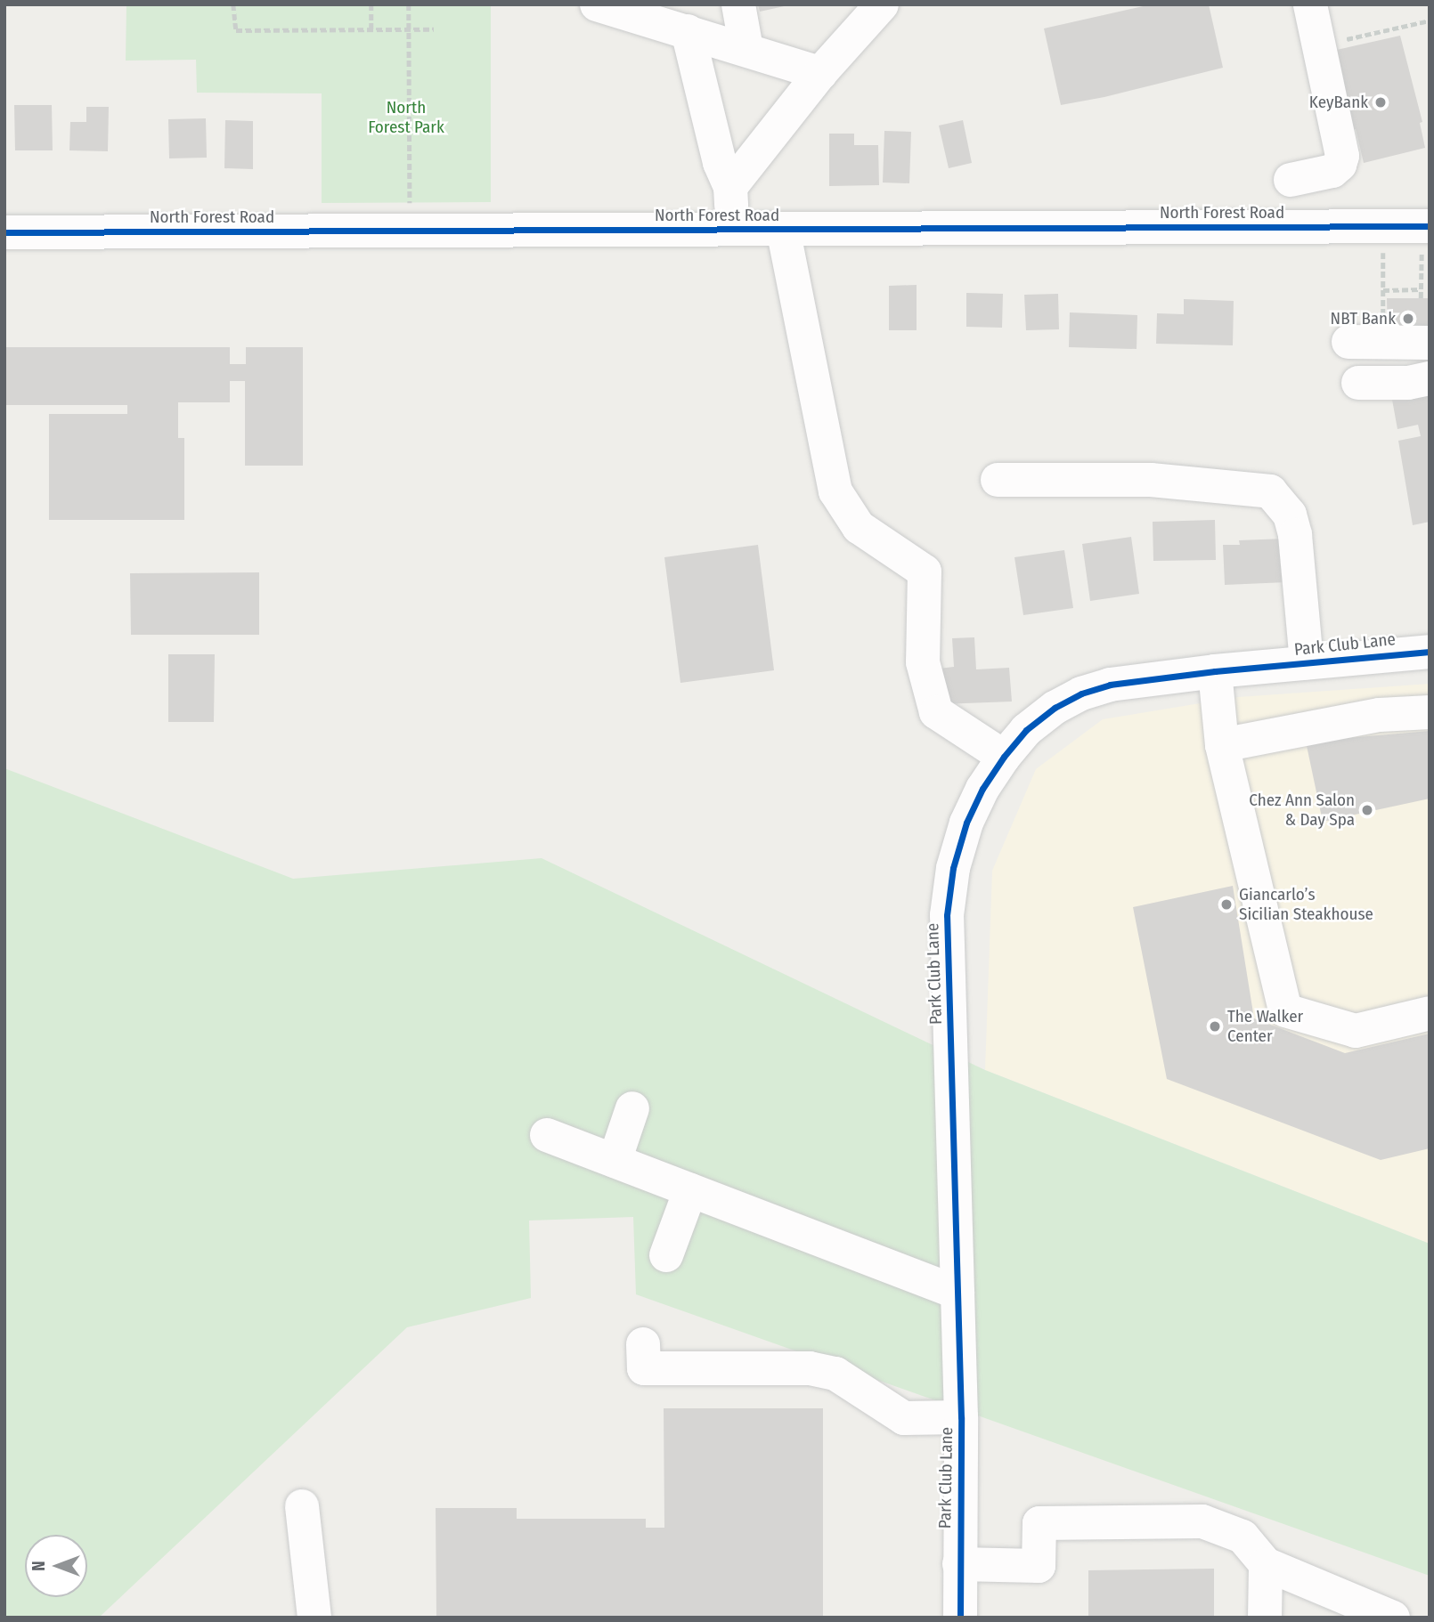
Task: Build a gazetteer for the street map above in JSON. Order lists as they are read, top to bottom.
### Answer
{
  "streets": {
    "street": ["North Forest Road", "Park Club Lane"]
  },
  "parks": ["North Forest Park"],
  "places": [
    "KeyBank",
    "NBT Bank",
    "Chez Ann Salon & Day Spa",
    "Giancarlo’s Sicilian Steakhouse",
    "The Walker Center"
  ],
  "north": "left"
}
